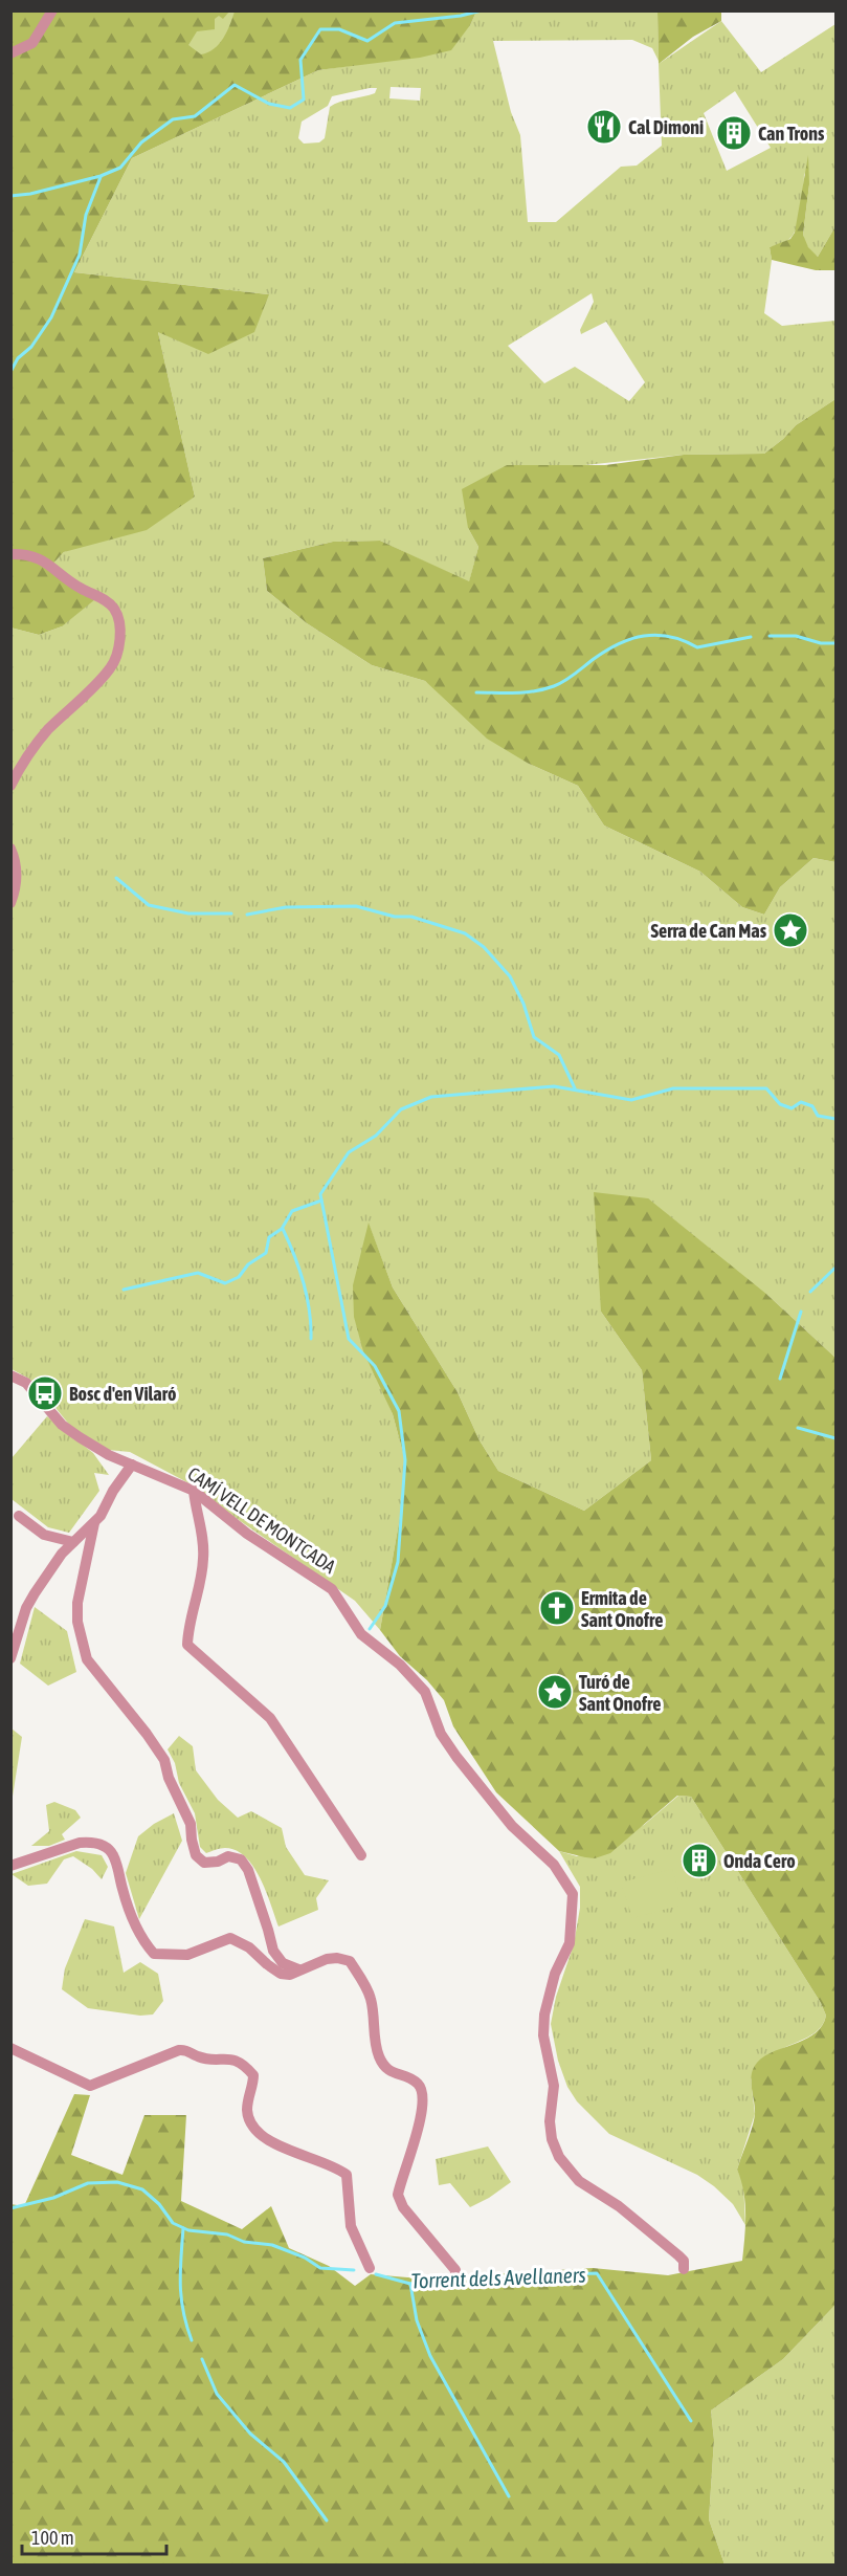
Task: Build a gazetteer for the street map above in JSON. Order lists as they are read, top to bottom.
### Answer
{
  "streets": {
    "street": ["CAMÍ VELL DE MONTCADA"]
  },
  "water": ["Torrent dels Avellaners"],
  "places": {
    "restaurant": ["Cal Dimoni"],
    "building": ["Can Trons", "Onda Cero"],
    "place": ["Serra de Can Mas", "Turó de Sant Onofre"],
    "bus stop": ["Bosc d'en Vilaró"],
    "church": ["Ermita de Sant Onofre"]
  },
  "scale_bar": "100 m"
}
